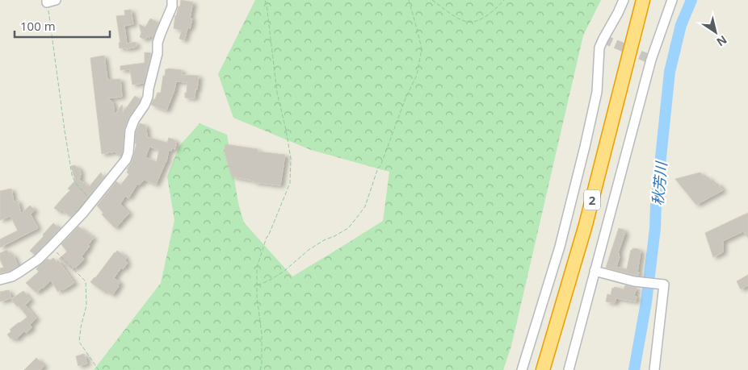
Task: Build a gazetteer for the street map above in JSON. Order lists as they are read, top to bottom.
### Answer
{
  "streets": {
    "highway": ["2"]
  },
  "water": ["秋芳川"],
  "scale_bar": "100 m",
  "north": "bottom right"
}
